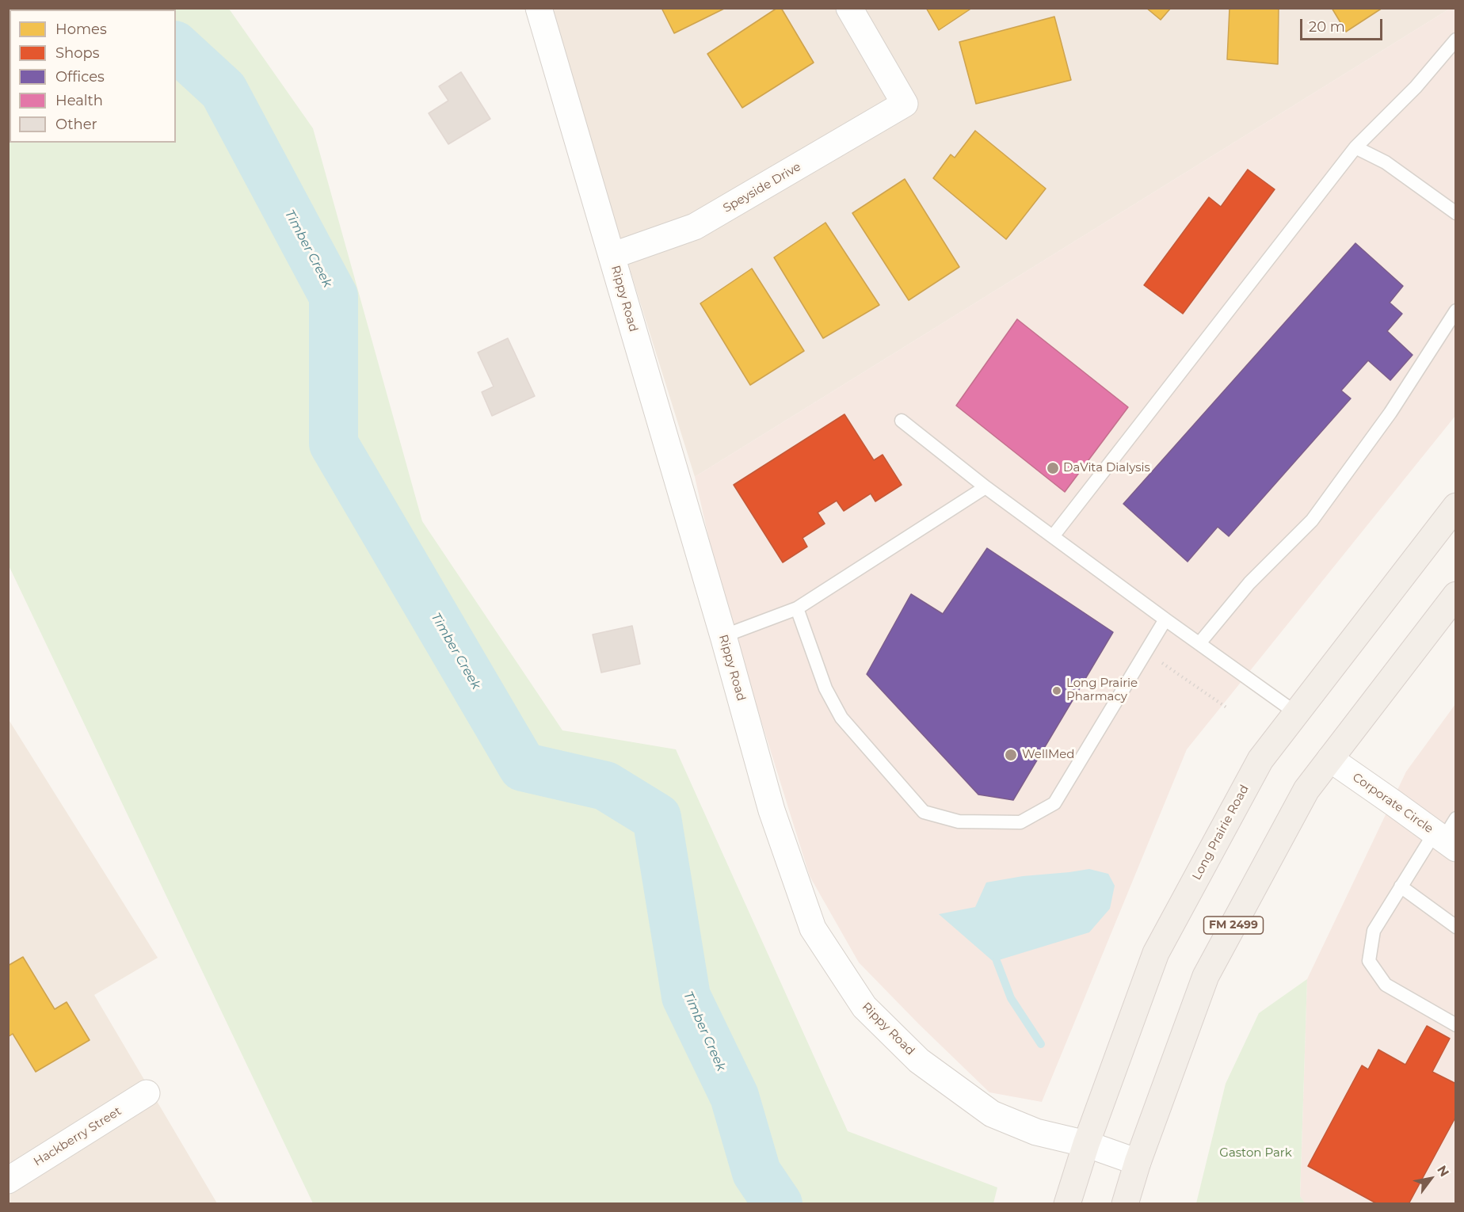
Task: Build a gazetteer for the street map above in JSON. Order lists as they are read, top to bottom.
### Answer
{
  "streets": {
    "main road": ["Long Prairie Road", "FM 2499"],
    "street": [
      "Speyside Drive",
      "Rippy Road",
      "Corporate Circle",
      "Hackberry Street"
    ]
  },
  "crossings": [
    ["Speyside Drive", "Rippy Road"],
    ["Rippy Road", "Long Prairie Road"],
    ["Rippy Road", "FM 2499"],
    ["Corporate Circle", "FM 2499"]
  ],
  "water": ["Timber Creek"],
  "parks": ["Gaston Park"],
  "places": ["DaVita Dialysis", "Long Prairie Pharmacy", "WellMed"],
  "legend": [
    "Homes",
    "Shops",
    "Offices",
    "Health",
    "Other"
  ],
  "scale_bar": "20 m",
  "north": "top right"
}
